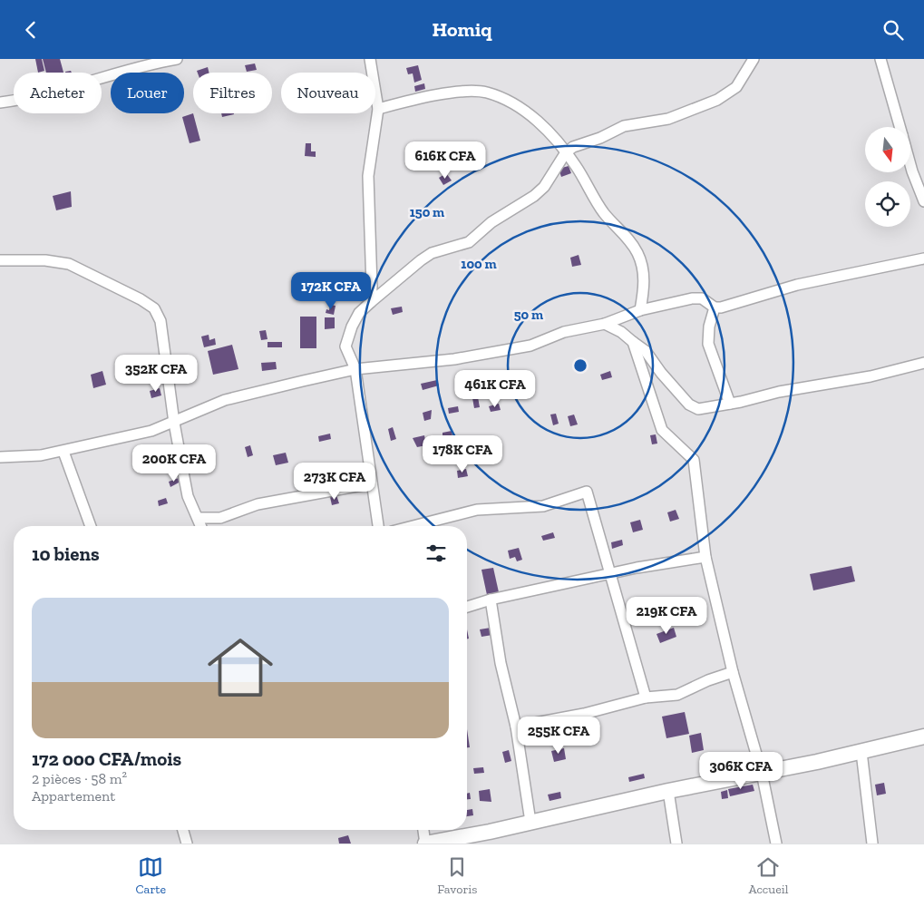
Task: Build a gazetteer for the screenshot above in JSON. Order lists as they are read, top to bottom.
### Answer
{
  "north": "bottom",
  "page": {
    "header": "Homiq",
    "chip": [
      "Acheter",
      "Louer",
      "Filtres",
      "Nouveau"
    ],
    "price": [
      "616K CFA",
      "172K CFA",
      "352K CFA",
      "461K CFA",
      "178K CFA",
      "200K CFA",
      "273K CFA",
      "219K CFA",
      "255K CFA",
      "306K CFA"
    ],
    "heading": "10 biens",
    "list": [
      {
        "name": "172 000 CFA/mois",
        "note": "2 pièces · 58 m² · Appartement"
      }
    ],
    "tabs": ["Carte", "Favoris", "Accueil"]
  },
  "rings": ["150 m", "100 m", "50 m"]
}
